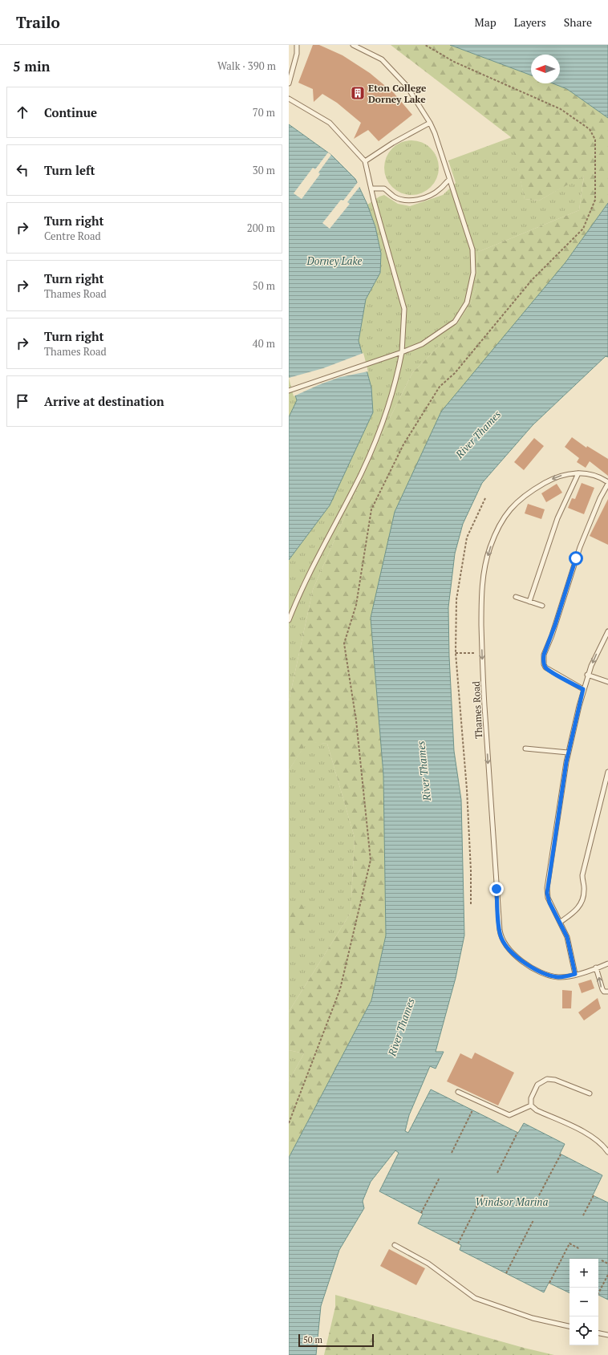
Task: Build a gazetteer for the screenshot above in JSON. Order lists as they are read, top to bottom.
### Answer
{
  "streets": {
    "lane": ["Thames Road"]
  },
  "one_way": ["Thames Road"],
  "water": ["Dorney Lake", "River Thames", "Windsor Marina"],
  "places": {
    "building": ["Eton College Dorney Lake"]
  },
  "scale_bar": "50 m",
  "north": "left",
  "page": {
    "header": "Trailo",
    "nav": ["Map", "Layers", "Share"],
    "heading": ["5 min", "Walk · 390 m"],
    "list": [
      ["Continue", "70 m"],
      ["Turn left", "30 m"],
      ["Turn right", "Centre Road", "200 m"],
      ["Turn right", "Thames Road", "50 m"],
      ["Turn right", "Thames Road", "40 m"],
      "Arrive at destination"
    ],
    "map_buttons": ["+", "−"],
    "scale": "50 m"
  }
}
